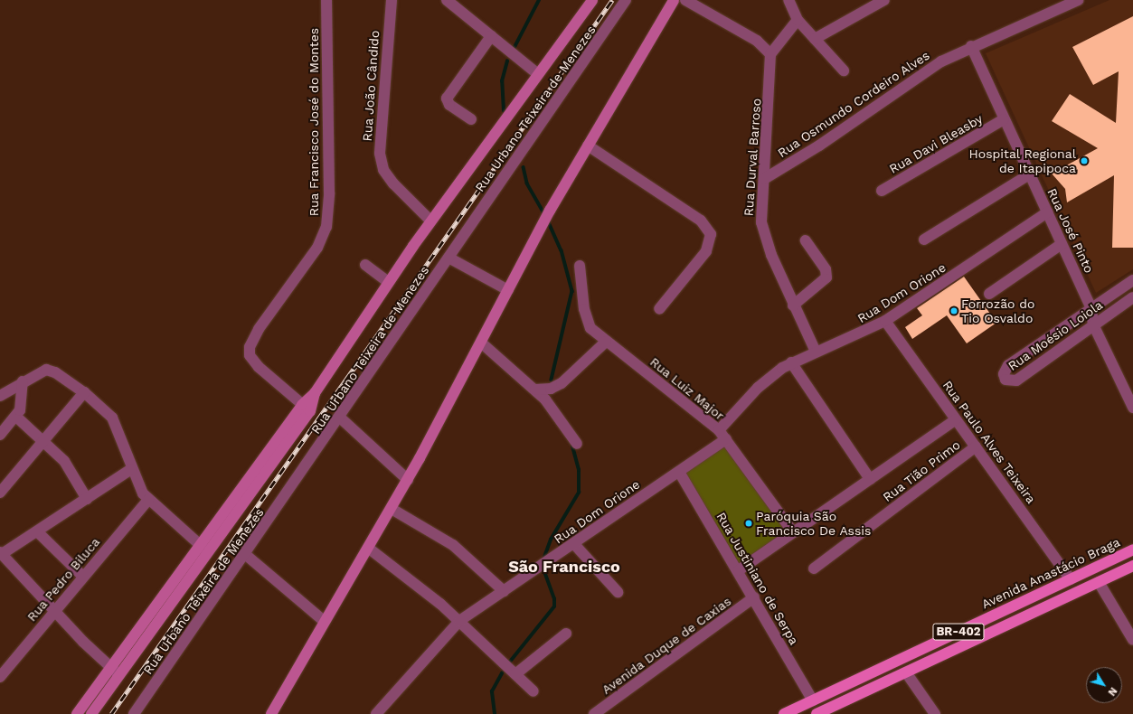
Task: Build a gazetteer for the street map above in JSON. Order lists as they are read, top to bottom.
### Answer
{
  "streets": {
    "main road": ["Avenida Anastácio Braga", "BR-402"],
    "street": [
      "Rua João Cândido",
      "Rua Osmundo Cordeiro Alves",
      "Rua Urbano Teixeira de Menezes",
      "Rua Francisco José do Montes",
      "Rua Davi Bleasby",
      "Rua Durval Barroso",
      "Rua José Pinto",
      "Rua Dom Orione",
      "Rua Moésio Loiola",
      "Rua Luiz Major",
      "Rua Paulo Alves Teixeira",
      "Rua Tião Primo",
      "Rua Justiniano de Serpa",
      "Rua Pedro Biluca",
      "Avenida Duque de Caxias"
    ]
  },
  "crossings": [
    ["Rua João Cândido", "Rua Urbano Teixeira de Menezes"],
    ["Rua Osmundo Cordeiro Alves", "Rua Durval Barroso"],
    ["Rua Osmundo Cordeiro Alves", "Rua José Pinto"],
    ["Rua Urbano Teixeira de Menezes", "Rua Francisco José do Montes"],
    ["Rua Davi Bleasby", "Rua José Pinto"],
    ["Rua Durval Barroso", "Rua Dom Orione"],
    ["Rua José Pinto", "Rua Dom Orione"],
    ["Rua José Pinto", "Rua Moésio Loiola"],
    ["Rua Dom Orione", "Rua Luiz Major"],
    ["Rua Dom Orione", "Rua Paulo Alves Teixeira"],
    ["Rua Dom Orione", "Rua Justiniano de Serpa"],
    ["Rua Paulo Alves Teixeira", "Rua Tião Primo"],
    ["Rua Paulo Alves Teixeira", "Avenida Anastácio Braga"],
    ["Avenida Anastácio Braga", "Rua Justiniano de Serpa"],
    ["Rua Justiniano de Serpa", "Avenida Duque de Caxias"]
  ],
  "districts": ["São Francisco"],
  "places": ["Hospital Regional de Itapipoca", "Forrozão do Tio Osvaldo", "Paróquia São Francisco De Assis"],
  "north": "bottom right"
}
